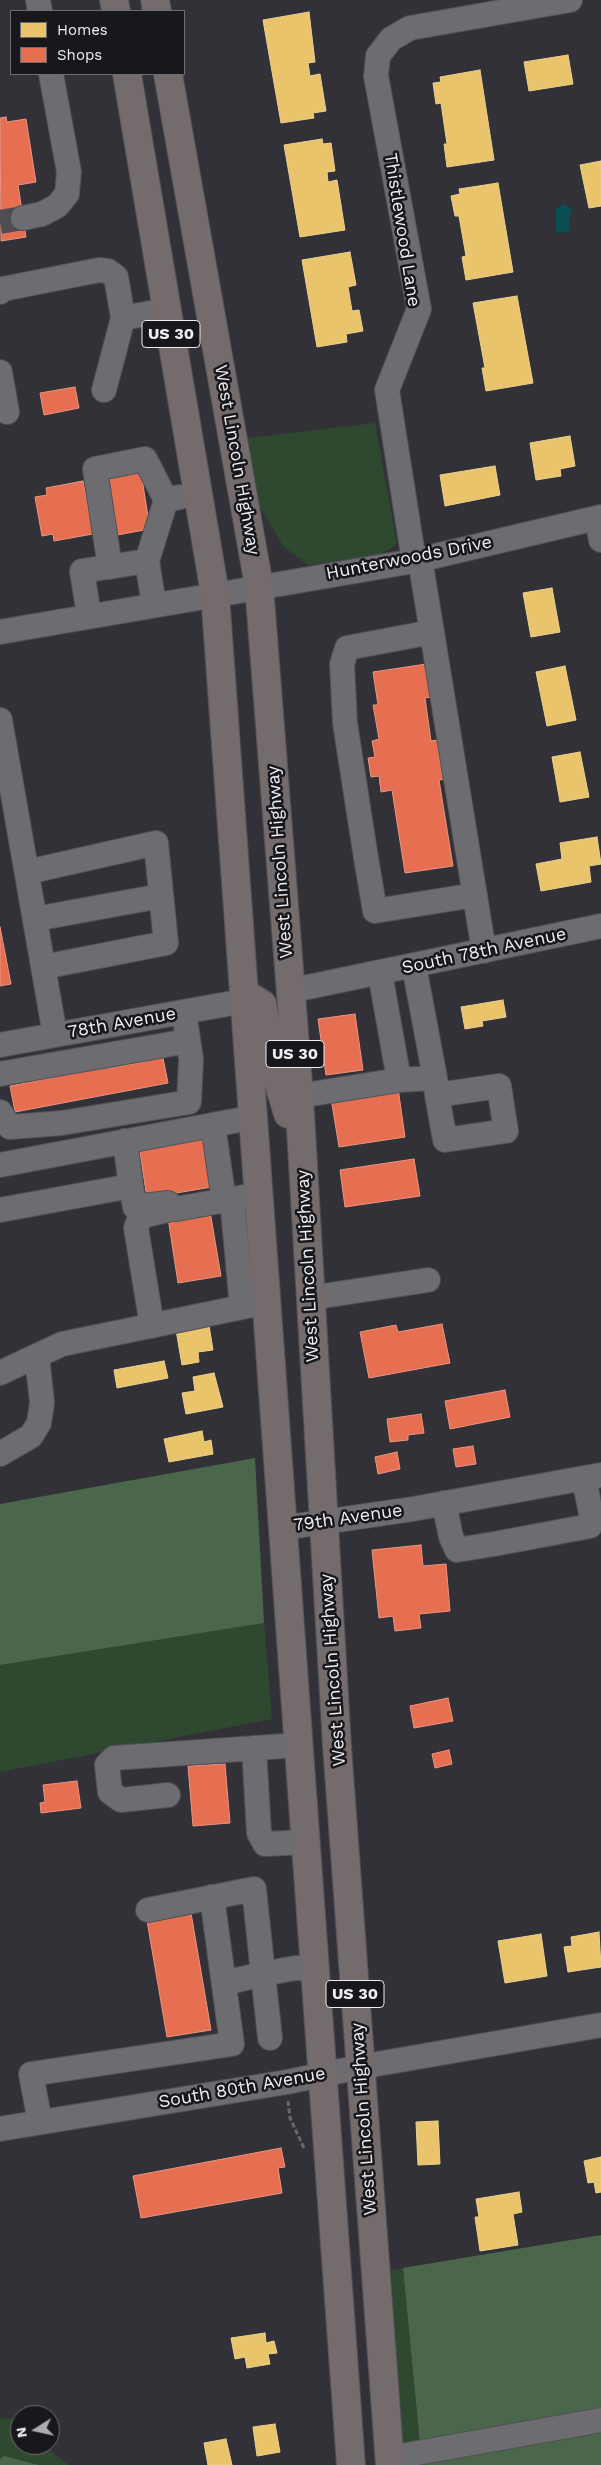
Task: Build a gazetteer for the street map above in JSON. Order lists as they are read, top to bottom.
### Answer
{
  "streets": {
    "main road": ["US 30", "West Lincoln Highway"],
    "street": [
      "Thistlewood Lane",
      "Hunterwoods Drive",
      "South 78th Avenue",
      "78th Avenue",
      "79th Avenue",
      "South 80th Avenue"
    ]
  },
  "crossings": [
    ["Thistlewood Lane", "Hunterwoods Drive"],
    ["Thistlewood Lane", "South 78th Avenue"],
    ["West Lincoln Highway", "Hunterwoods Drive"],
    ["West Lincoln Highway", "78th Avenue"],
    ["West Lincoln Highway", "79th Avenue"],
    ["West Lincoln Highway", "South 80th Avenue"]
  ],
  "legend": ["Homes", "Shops"],
  "north": "left"
}
